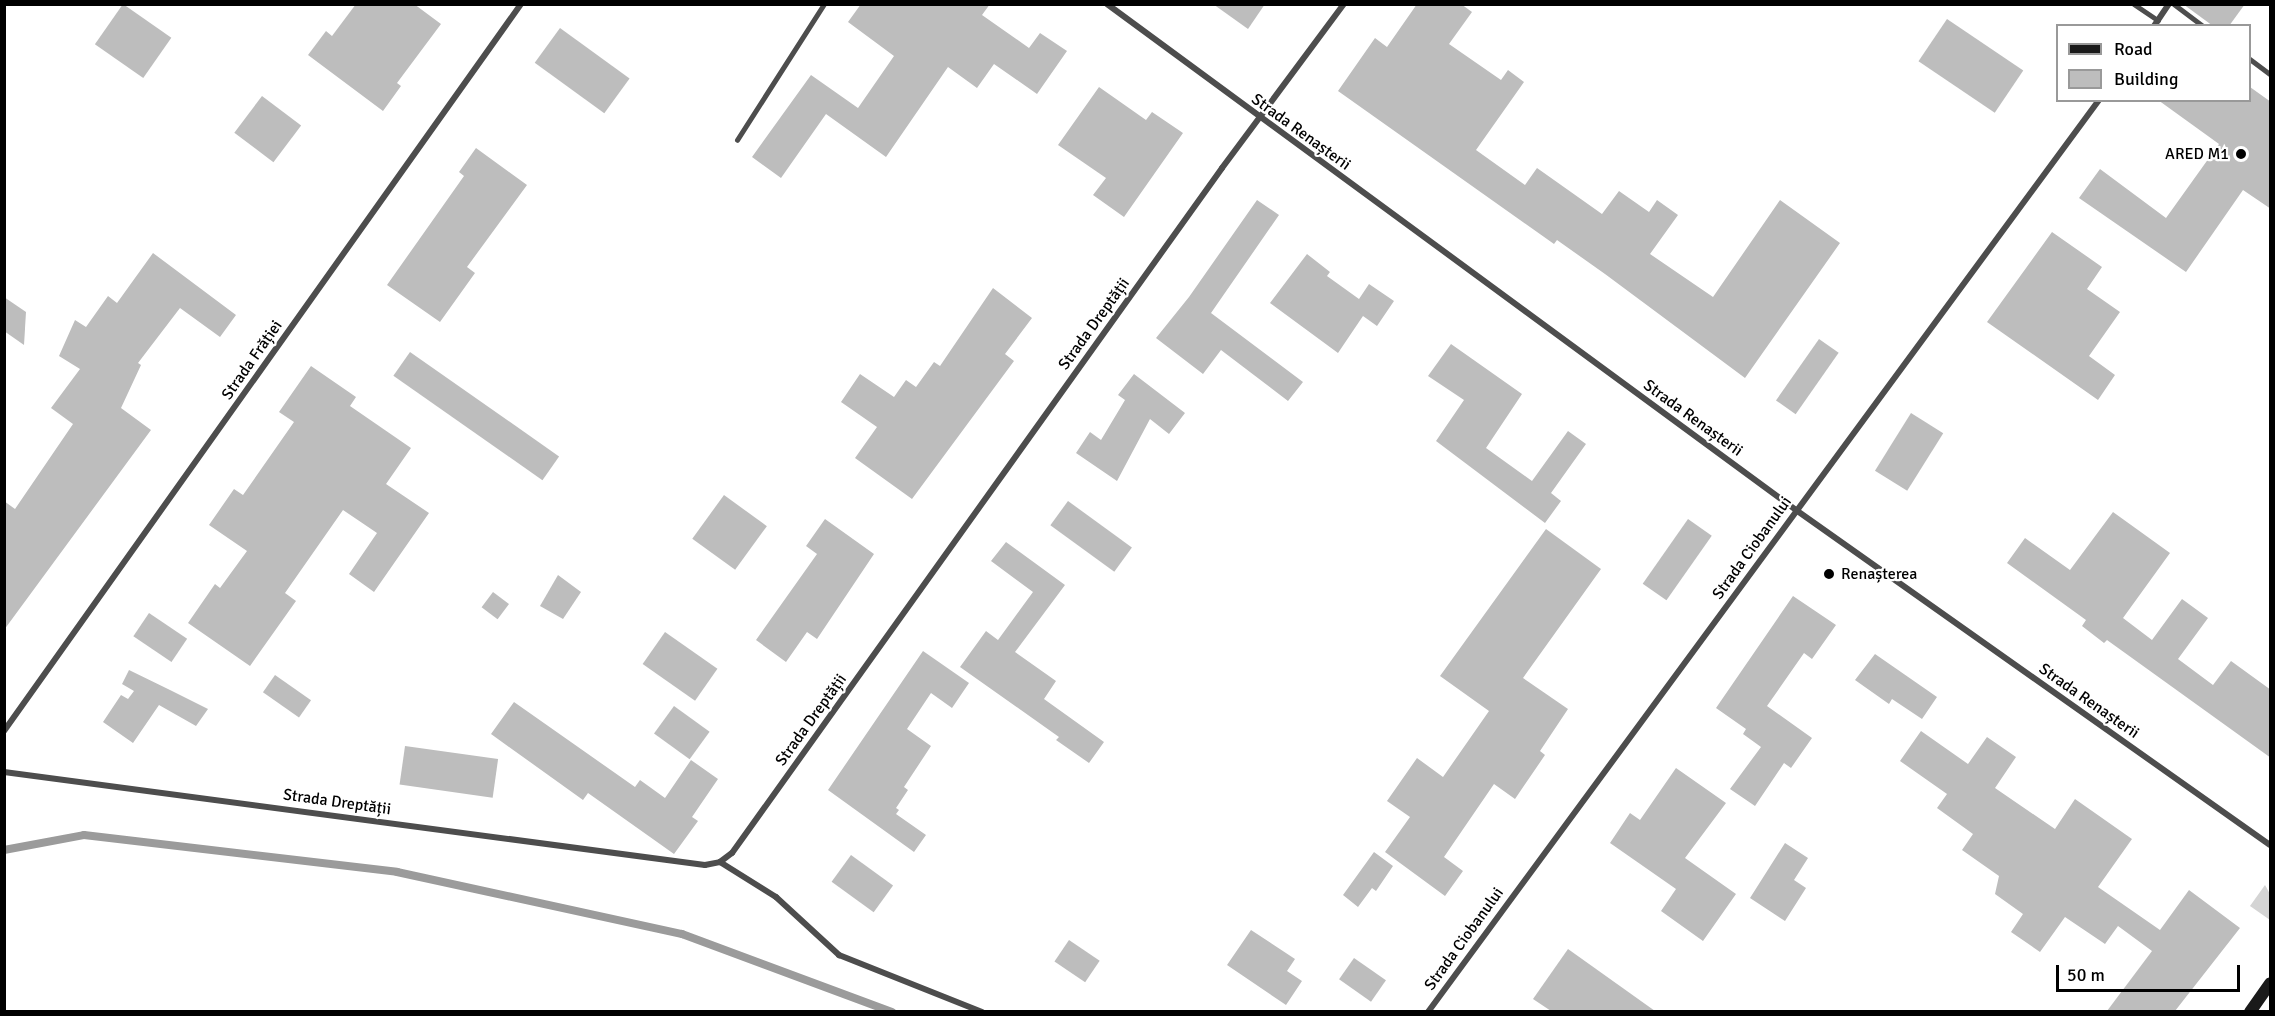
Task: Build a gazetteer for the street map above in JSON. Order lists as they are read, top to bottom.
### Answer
{
  "streets": {
    "street": [
      "Strada Renașterii",
      "Strada Dreptății",
      "Strada Frăției",
      "Strada Ciobanului"
    ]
  },
  "crossings": [
    ["Strada Renașterii", "Strada Dreptății"],
    ["Strada Renașterii", "Strada Ciobanului"]
  ],
  "places": ["ARED M1", "Renașterea"],
  "legend": ["Road", "Building"],
  "scale_bar": "50 m"
}
